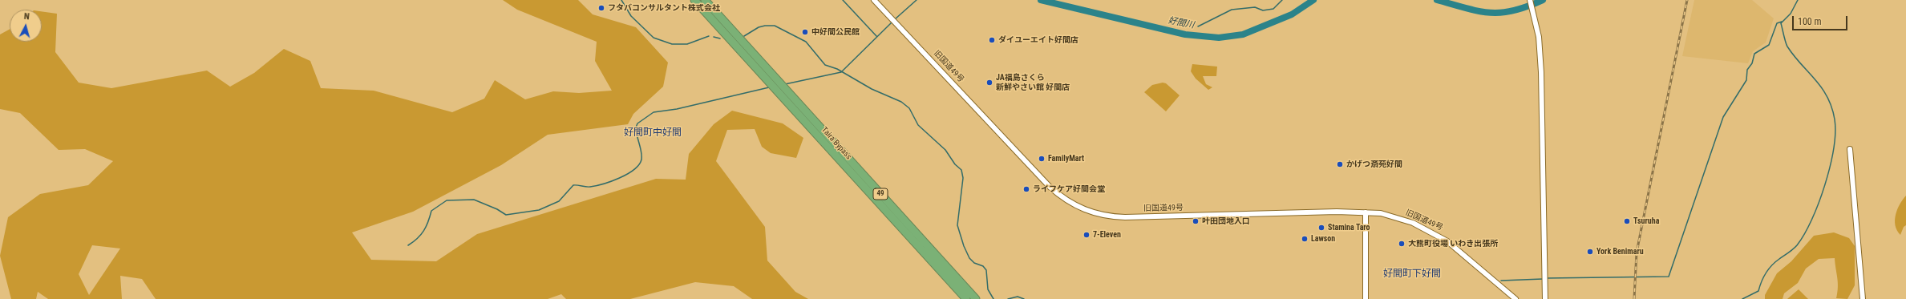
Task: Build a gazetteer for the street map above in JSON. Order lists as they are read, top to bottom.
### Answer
{
  "streets": {
    "highway": ["Taira Bypass", "49"],
    "street": ["旧国道49号"]
  },
  "districts": ["好間町中好間", "好間町下好間"],
  "water": ["好間川"],
  "places": [
    "フタバコンサルタント株式会社",
    "中好間公民館",
    "ダイユーエイト好間店",
    "JA福島さくら 新鮮やさい館 好間店",
    "FamilyMart",
    "かげつ斎苑好間",
    "ライフケア好間会堂",
    "叶田団地入口",
    "Tsuruha",
    "Stamina Taro",
    "7-Eleven",
    "Lawson",
    "大熊町役場 いわき出張所",
    "York Benimaru"
  ],
  "scale_bar": "100 m",
  "north": "top"
}
